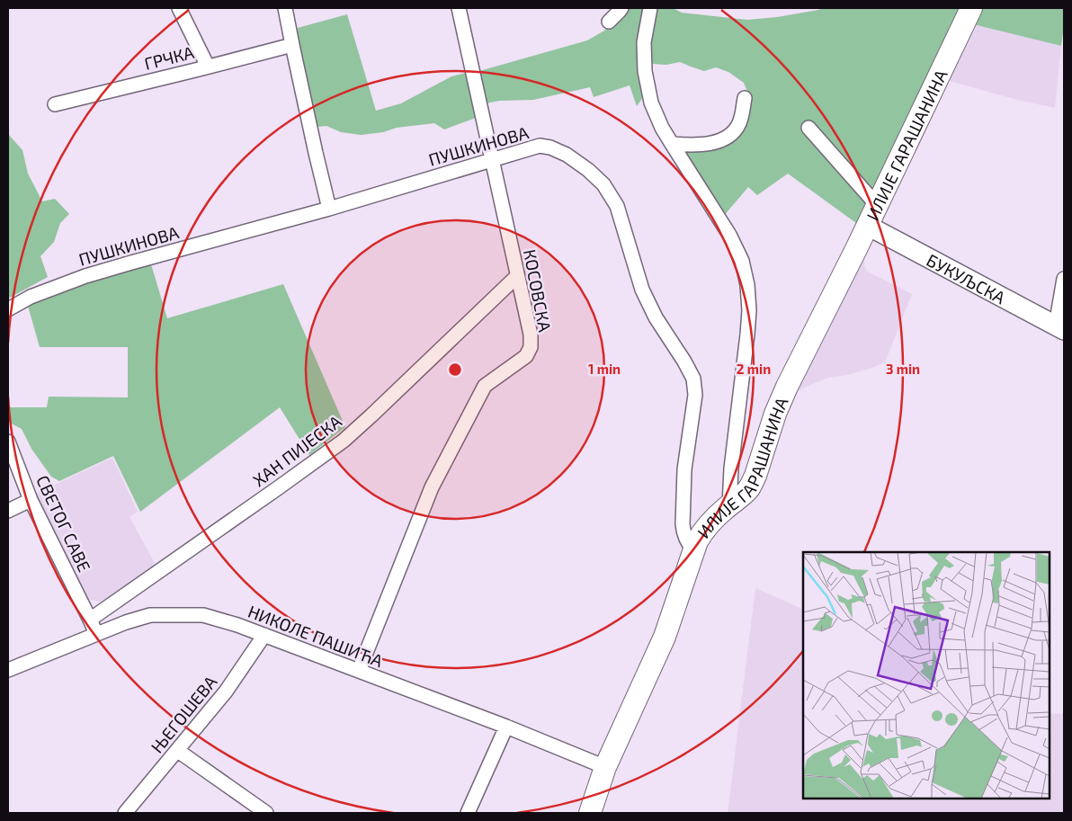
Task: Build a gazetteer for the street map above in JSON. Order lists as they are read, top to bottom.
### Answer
{
  "streets": {
    "main road": ["ИЛИЈЕ ГАРАШАНИНА", "БУКУЉСКА"],
    "street": [
      "ГРЧКА",
      "ПУШКИНОВА",
      "КОСОВСКА",
      "ХАН ПИЈЕСКА",
      "СВЕТОГ САВЕ",
      "НИКОЛЕ ПАШИЋА",
      "ЊЕГОШЕВА"
    ]
  },
  "crossings": [
    ["ИЛИЈЕ ГАРАШАНИНА", "ПУШКИНОВА"],
    ["ИЛИЈЕ ГАРАШАНИНА", "БУКУЉСКА"],
    ["ИЛИЈЕ ГАРАШАНИНА", "НИКОЛЕ ПАШИЋА"],
    ["ПУШКИНОВА", "КОСОВСКА"],
    ["КОСОВСКА", "ХАН ПИЈЕСКА"],
    ["КОСОВСКА", "НИКОЛЕ ПАШИЋА"],
    ["ХАН ПИЈЕСКА", "СВЕТОГ САВЕ"],
    ["НИКОЛЕ ПАШИЋА", "ЊЕГОШЕВА"]
  ],
  "rings": ["1 min", "2 min", "3 min"]
}
